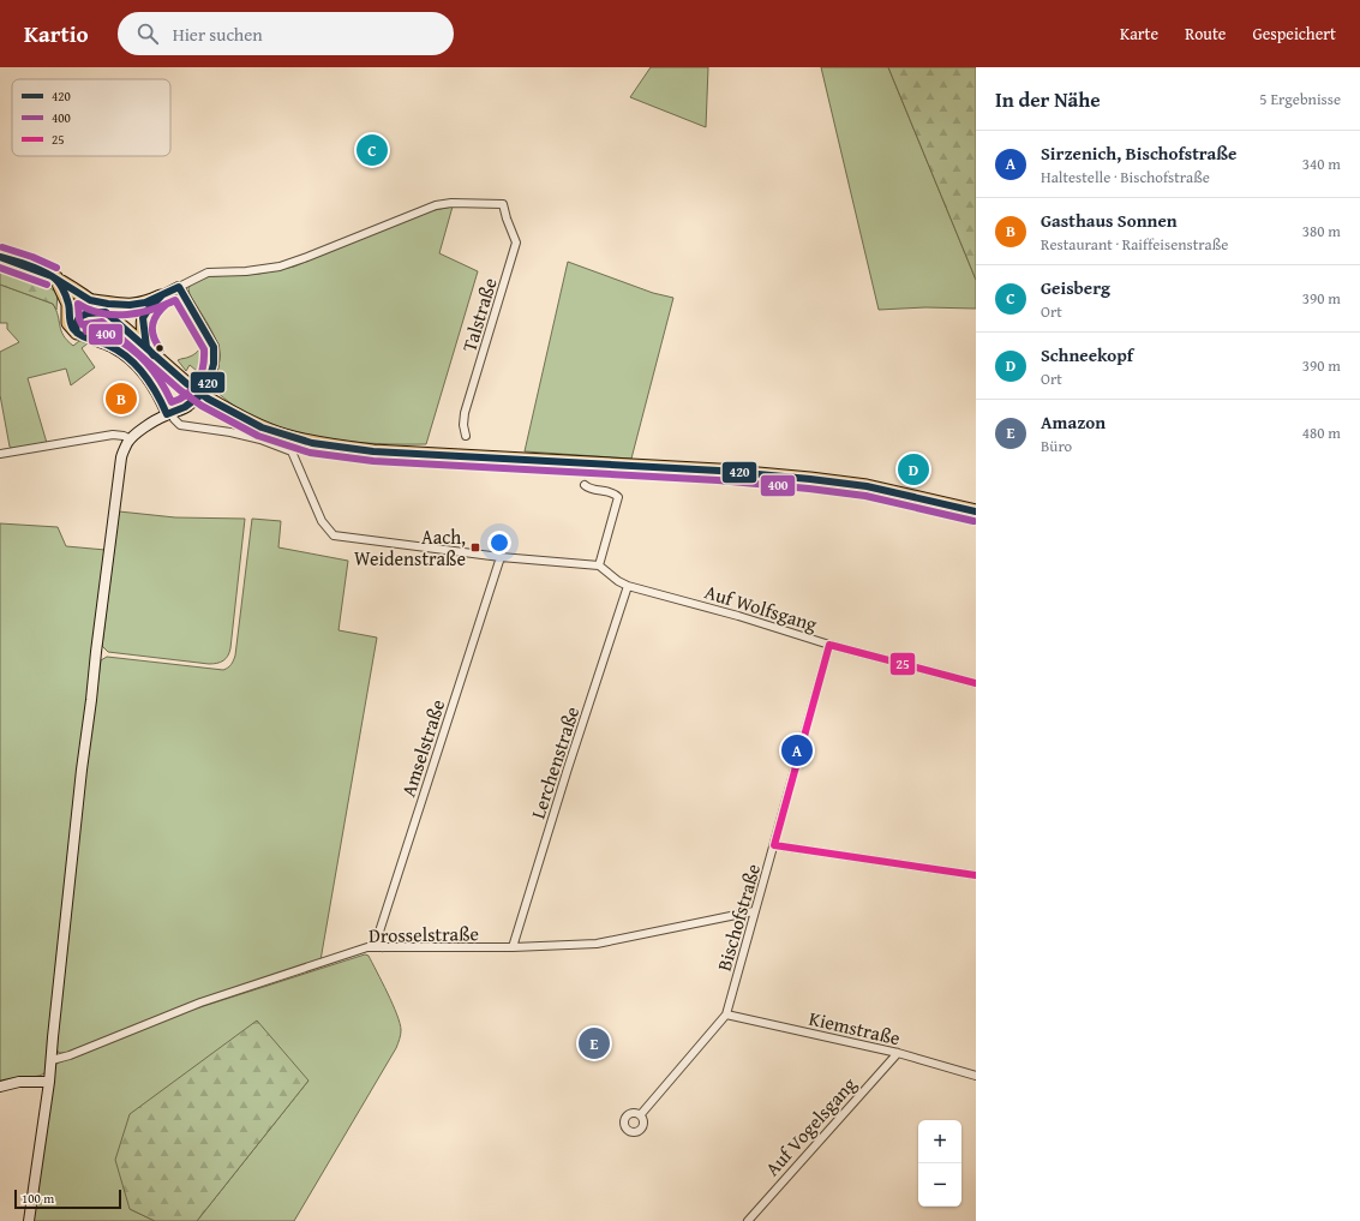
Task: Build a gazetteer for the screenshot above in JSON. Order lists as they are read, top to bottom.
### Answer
{
  "streets": {
    "street": [
      "Talstraße",
      "Auf Wolfsgang",
      "Amselstraße",
      "Lerchenstraße",
      "Bischofstraße",
      "Drosselstraße",
      "Kiemstraße",
      "Auf Vogelsgang"
    ]
  },
  "crossings": [
    ["Auf Wolfsgang", "Lerchenstraße"],
    ["Auf Wolfsgang", "Bischofstraße"],
    ["Amselstraße", "Drosselstraße"],
    ["Lerchenstraße", "Drosselstraße"],
    ["Bischofstraße", "Drosselstraße"],
    ["Bischofstraße", "Kiemstraße"],
    ["Kiemstraße", "Auf Vogelsgang"]
  ],
  "places": {
    "transit": ["Aach, Weidenstraße"]
  },
  "lines": ["transit line 400", "transit line 420", "transit line 25"],
  "legend": ["420", "400", "25"],
  "scale_bar": "100 m",
  "page": {
    "header": "Kartio",
    "search": "Hier suchen",
    "nav": ["Karte", "Route", "Gespeichert"],
    "heading": ["In der Nähe", "5 Ergebnisse"],
    "list": [
      {
        "mark": "A",
        "name": "Sirzenich, Bischofstraße",
        "note": "Haltestelle · Bischofstraße",
        "value": "340 m"
      },
      {
        "mark": "B",
        "name": "Gasthaus Sonnen",
        "note": "Restaurant · Raiffeisenstraße",
        "value": "380 m"
      },
      {
        "mark": "C",
        "name": "Geisberg",
        "note": "Ort",
        "value": "390 m"
      },
      {
        "mark": "D",
        "name": "Schneekopf",
        "note": "Ort",
        "value": "390 m"
      },
      {
        "mark": "E",
        "name": "Amazon",
        "note": "Büro",
        "value": "480 m"
      }
    ],
    "pins": [
      "C",
      "B",
      "D",
      "A",
      "E"
    ],
    "map_buttons": ["+", "−"],
    "scale": "100 m"
  }
}
